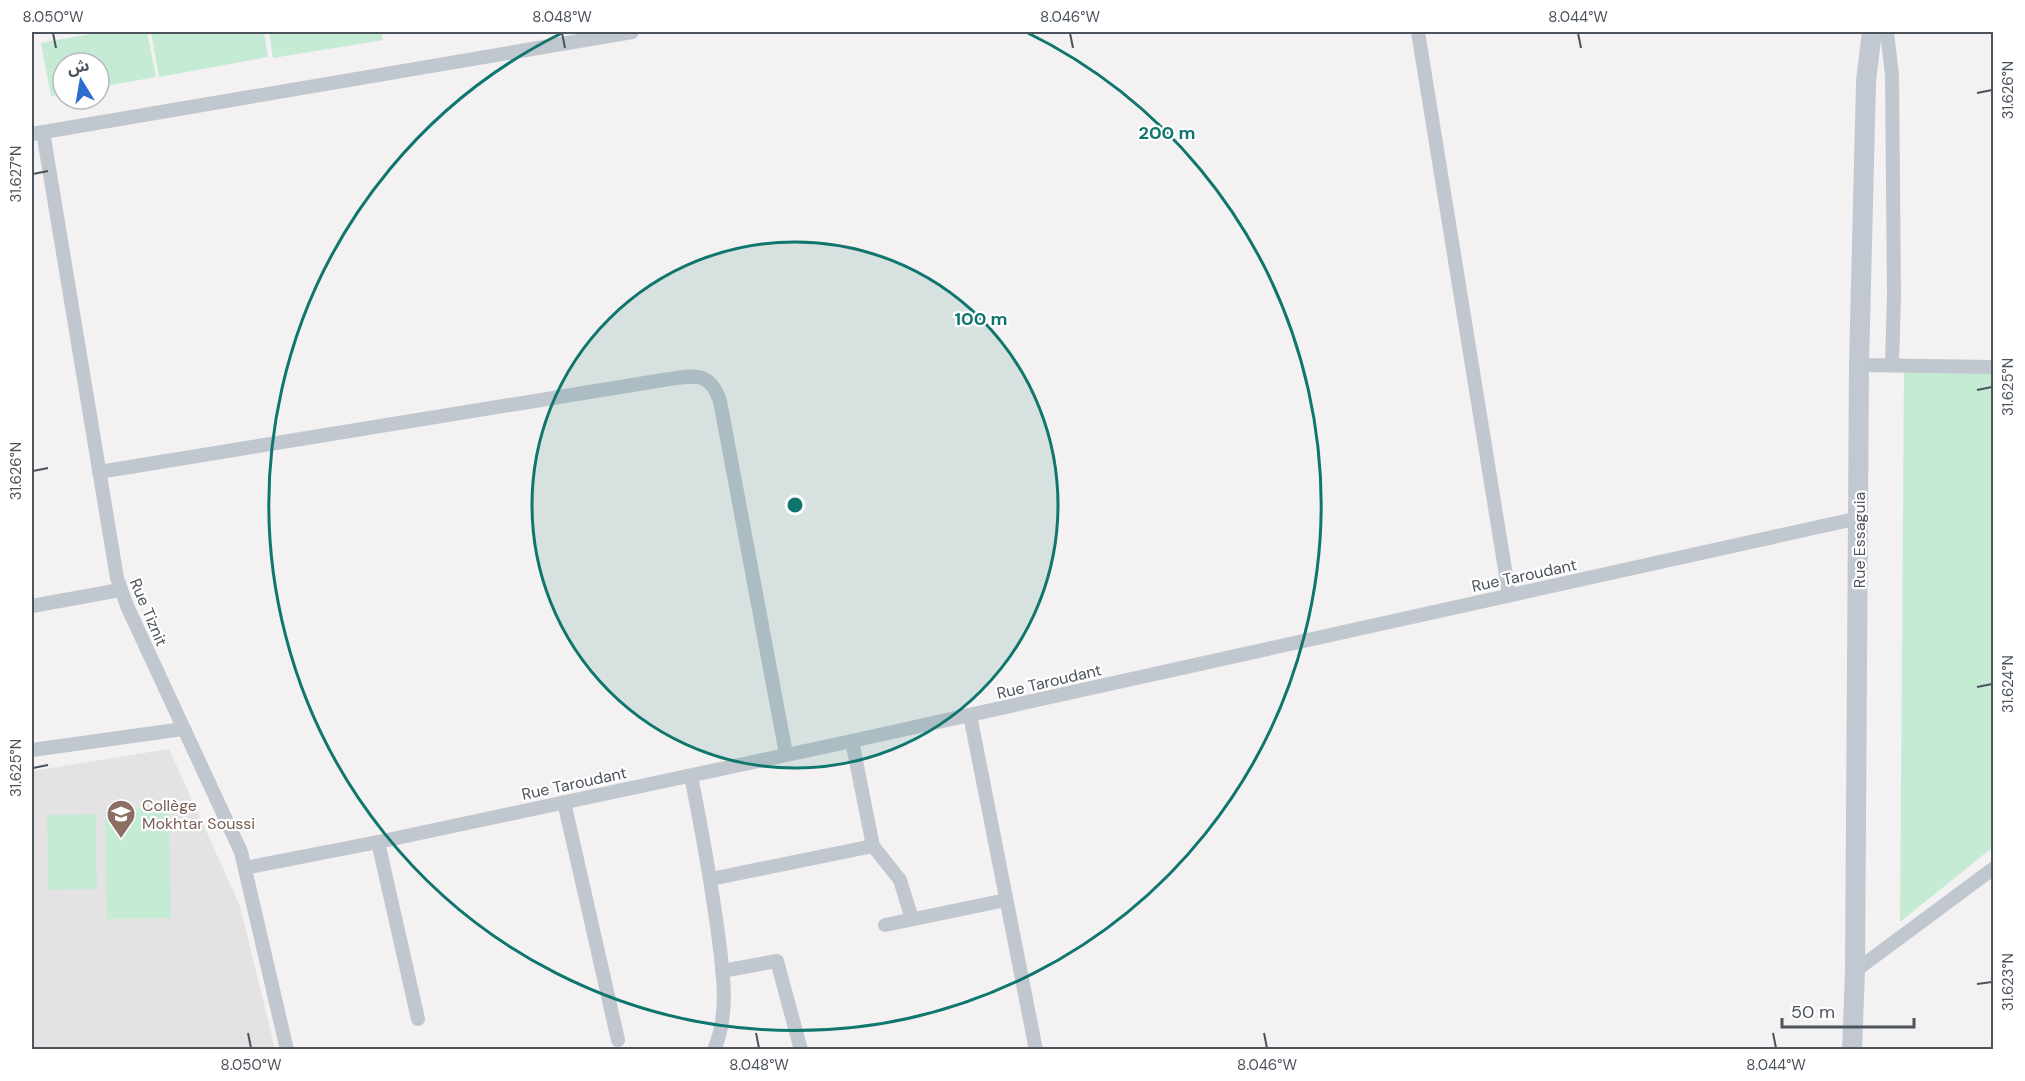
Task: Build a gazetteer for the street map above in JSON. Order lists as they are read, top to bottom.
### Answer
{
  "streets": {
    "street": ["Rue Essaguia", "Rue Taroudant", "Rue Tiznit"]
  },
  "crossings": [
    ["Rue Essaguia", "Rue Taroudant"],
    ["Rue Taroudant", "Rue Tiznit"]
  ],
  "places": {
    "school or university": ["Collège Mokhtar Soussi"]
  },
  "scale_bar": "50 m",
  "north": "top",
  "coordinates": [
    "8.050°W",
    "8.048°W",
    "8.046°W",
    "8.044°W",
    "31.626°N",
    "31.627°N",
    "31.625°N",
    "31.624°N",
    "31.623°N"
  ],
  "rings": ["200 m", "100 m"]
}
